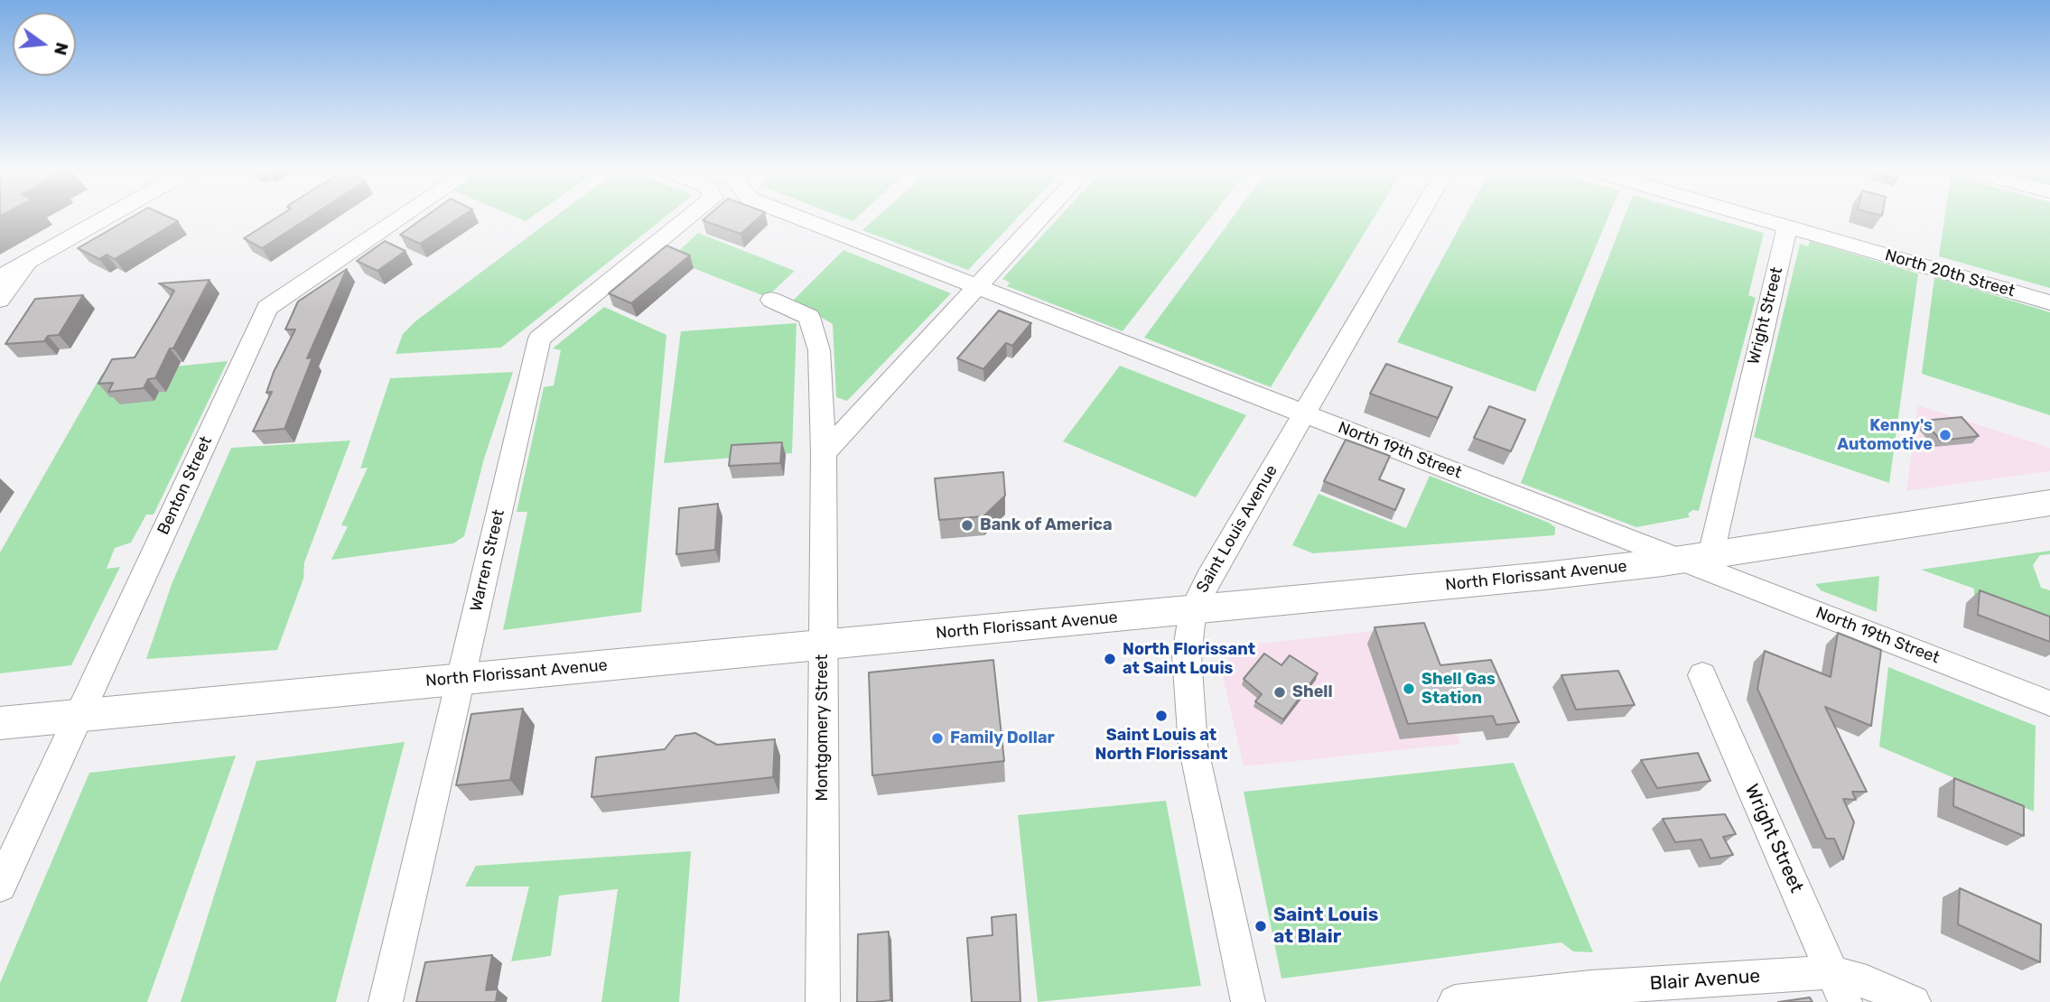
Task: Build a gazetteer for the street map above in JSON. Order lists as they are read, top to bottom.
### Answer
{
  "streets": {
    "main road": ["North Florissant Avenue"],
    "street": [
      "North 20th Street",
      "Wright Street",
      "North 19th Street",
      "Benton Street",
      "Saint Louis Avenue",
      "Warren Street",
      "Montgomery Street",
      "Blair Avenue"
    ]
  },
  "crossings": [
    ["North 20th Street", "Wright Street"],
    ["Wright Street", "North 19th Street"],
    ["Wright Street", "North Florissant Avenue"],
    ["Wright Street", "Blair Avenue"],
    ["North 19th Street", "Saint Louis Avenue"],
    ["North 19th Street", "North Florissant Avenue"],
    ["Benton Street", "North Florissant Avenue"],
    ["Saint Louis Avenue", "North Florissant Avenue"],
    ["Warren Street", "North Florissant Avenue"],
    ["North Florissant Avenue", "Montgomery Street"]
  ],
  "places": [
    "Kenny's Automotive",
    "Bank of America",
    "North Florissant at Saint Louis",
    "Shell Gas Station",
    "Shell",
    "Saint Louis at North Florissant",
    "Family Dollar",
    "Saint Louis at Blair"
  ],
  "north": "right"
}
